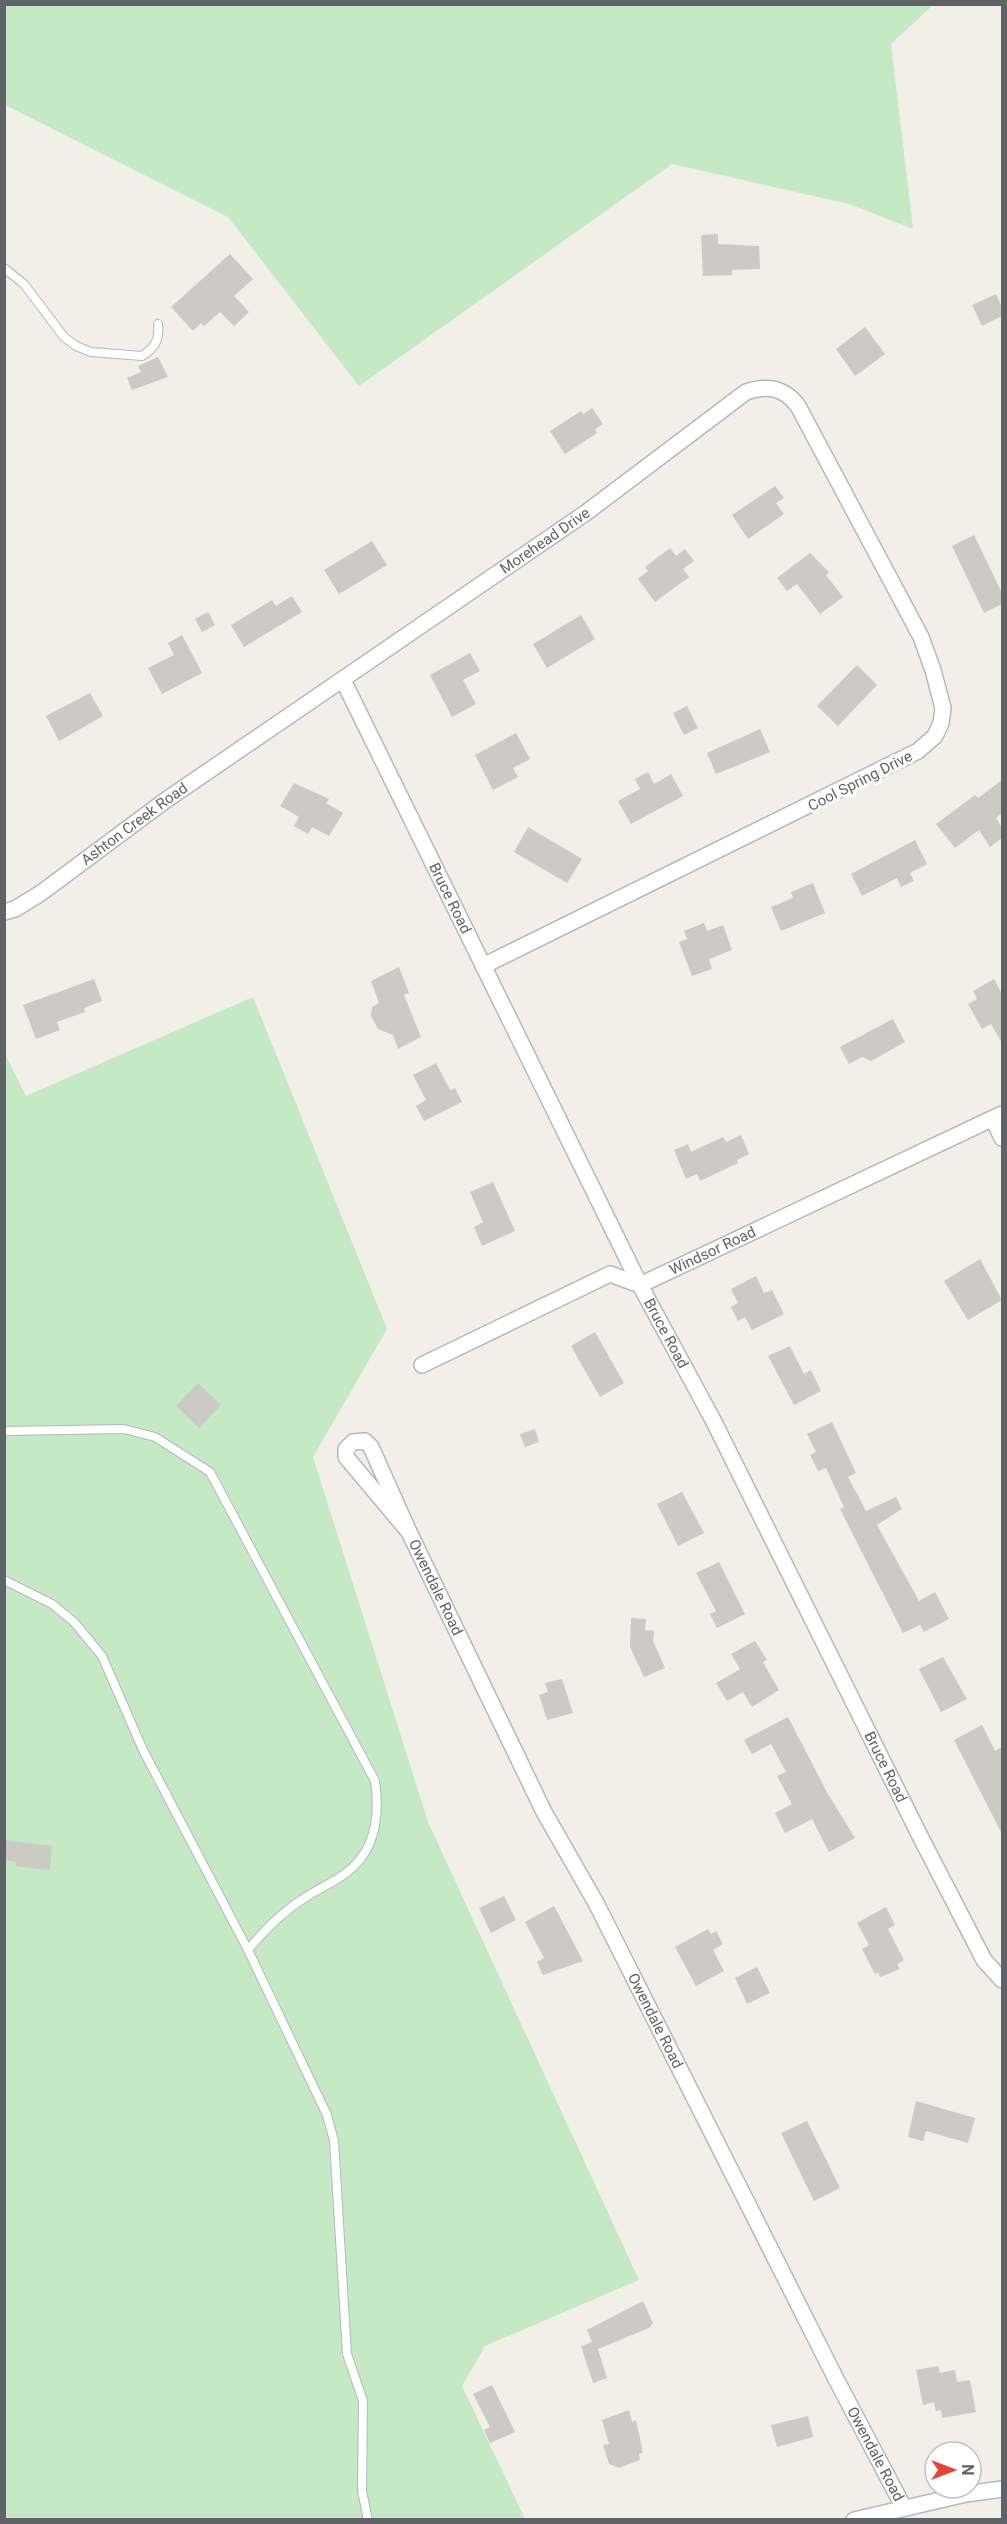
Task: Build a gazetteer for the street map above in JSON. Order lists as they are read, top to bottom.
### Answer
{
  "streets": {
    "street": [
      "Morehead Drive",
      "Cool Spring Drive",
      "Ashton Creek Road",
      "Bruce Road",
      "Windsor Road",
      "Owendale Road"
    ]
  },
  "crossings": [
    ["Morehead Drive", "Cool Spring Drive"],
    ["Morehead Drive", "Ashton Creek Road"],
    ["Morehead Drive", "Bruce Road"],
    ["Cool Spring Drive", "Bruce Road"],
    ["Bruce Road", "Windsor Road"]
  ],
  "north": "right"
}
